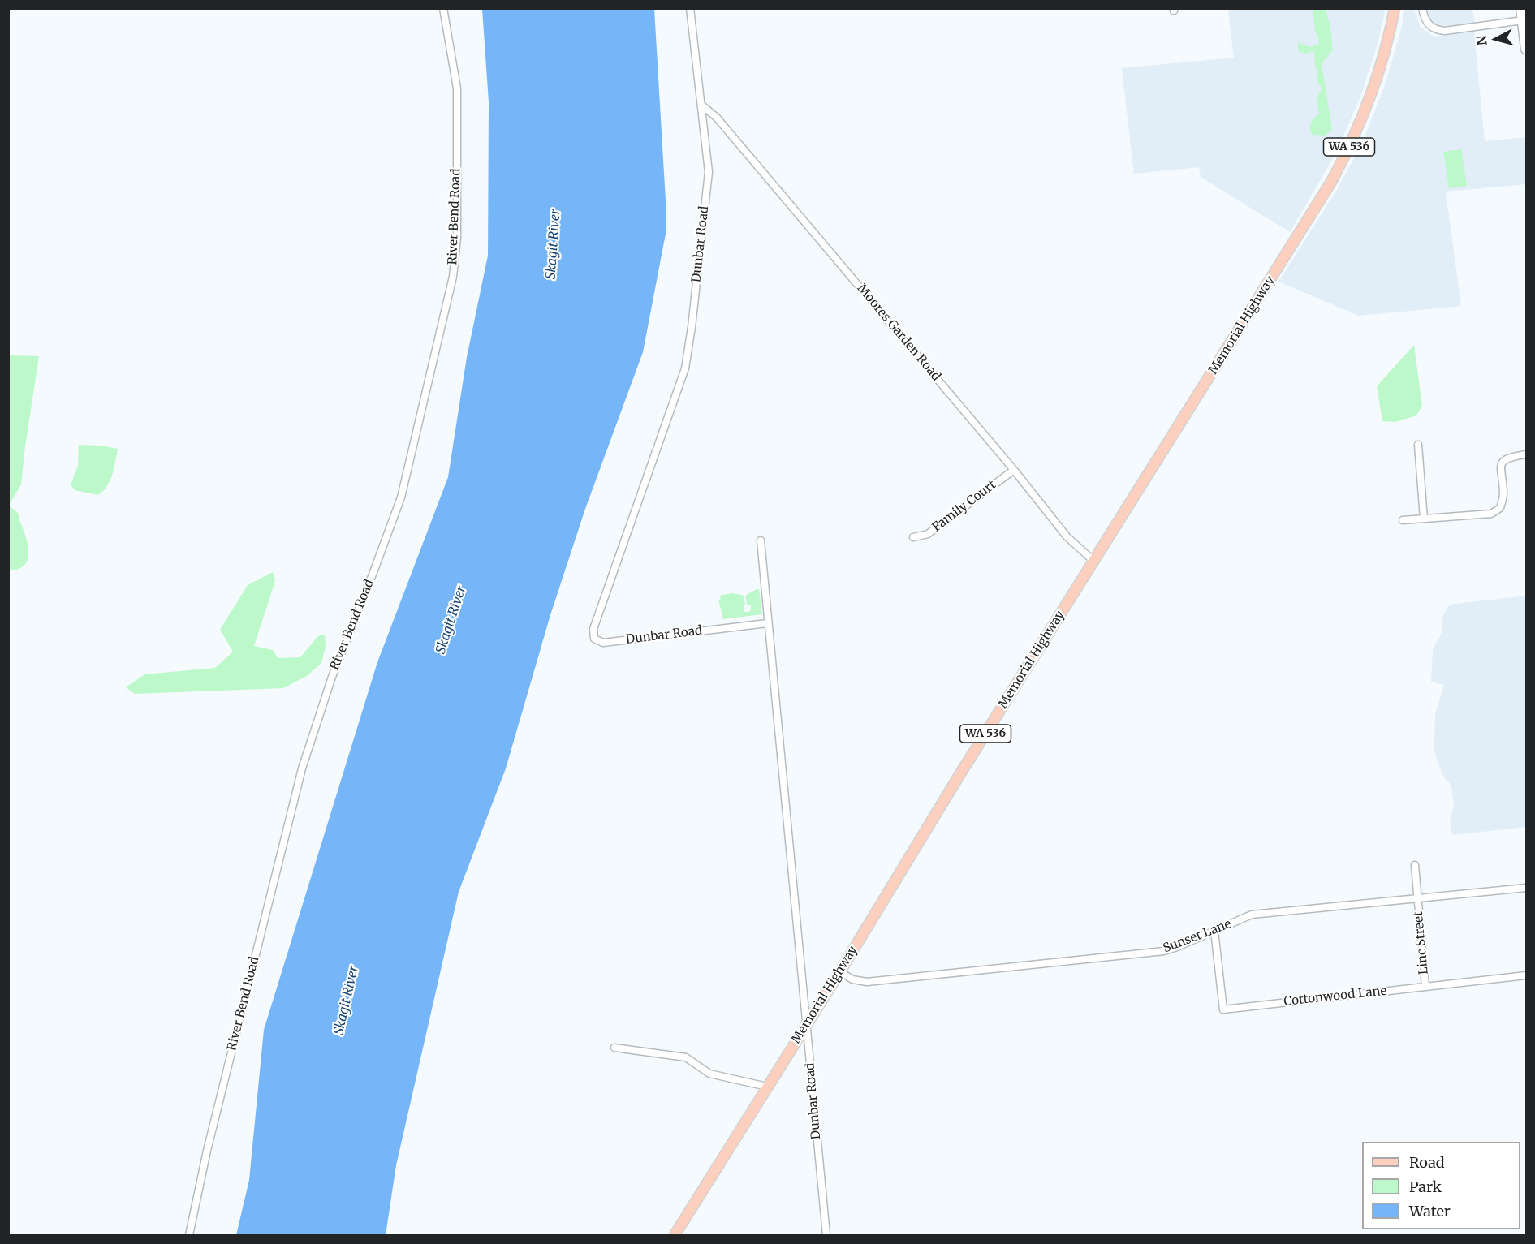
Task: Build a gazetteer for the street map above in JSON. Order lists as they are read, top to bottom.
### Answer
{
  "streets": {
    "main road": ["WA 536", "Memorial Highway"],
    "street": [
      "River Bend Road",
      "Dunbar Road",
      "Moores Garden Road",
      "Family Court",
      "Sunset Lane",
      "Linc Street",
      "Cottonwood Lane"
    ]
  },
  "crossings": [
    ["Dunbar Road", "Memorial Highway"],
    ["Dunbar Road", "Moores Garden Road"],
    ["Memorial Highway", "Moores Garden Road"],
    ["Memorial Highway", "Sunset Lane"],
    ["Moores Garden Road", "Family Court"],
    ["Sunset Lane", "Linc Street"],
    ["Sunset Lane", "Cottonwood Lane"],
    ["Linc Street", "Cottonwood Lane"]
  ],
  "water": ["Skagit River"],
  "legend": ["Road", "Park", "Water"],
  "north": "left"
}
